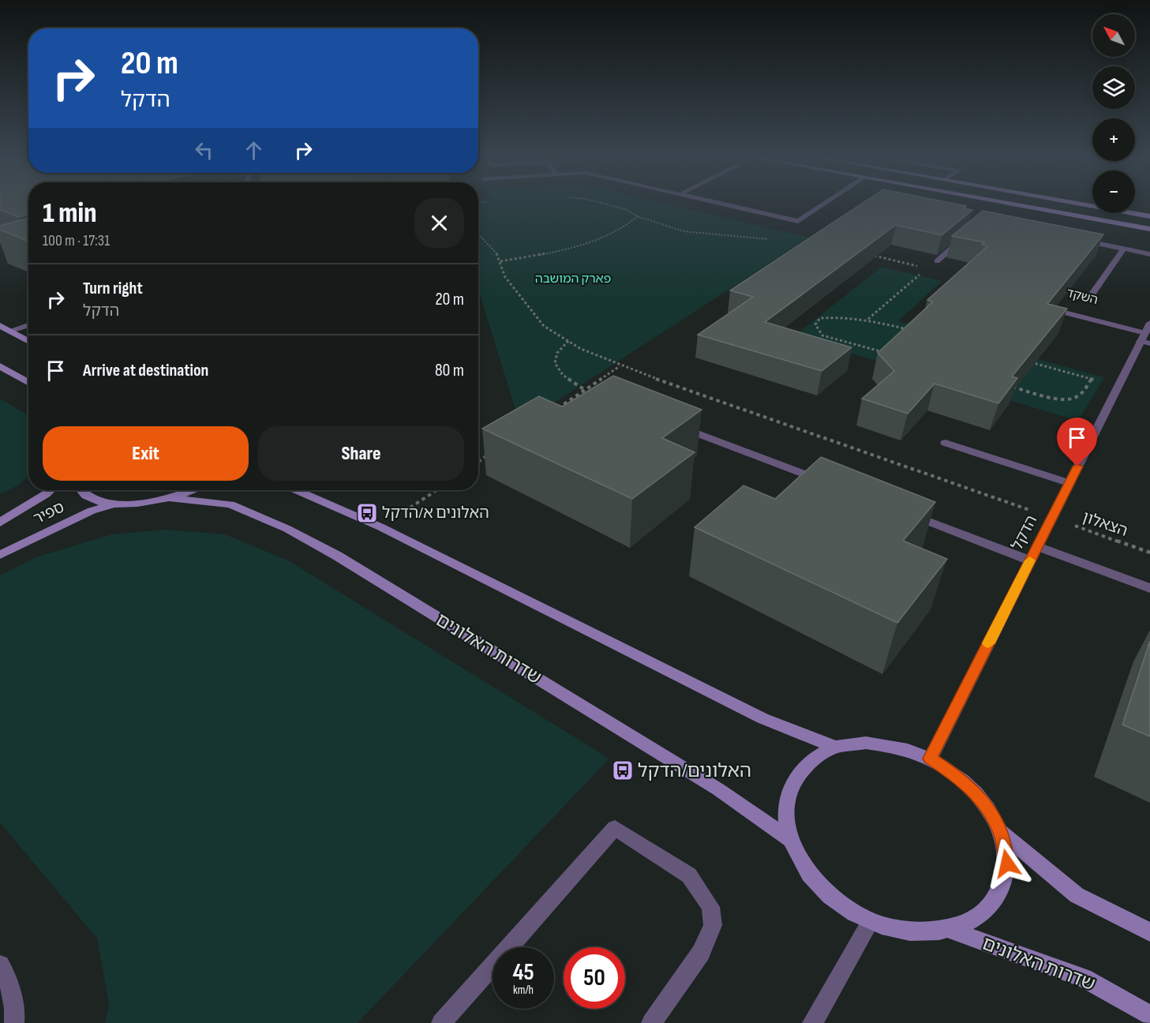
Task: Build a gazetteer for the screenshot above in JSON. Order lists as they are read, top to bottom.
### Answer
{
  "streets": {
    "main road": ["ספיר", "שדרות האלונים"],
    "street": ["הדקל"],
    "path": ["הצאלון"]
  },
  "crossings": [
    ["הצאלון", "הדקל"]
  ],
  "parks": ["פארק המושבה"],
  "places": {
    "bus stop": ["האלונים א/הדקל", "האלונים/הדקל"]
  },
  "north": "top left",
  "page": {
    "map_buttons": ["+", "−"],
    "turn": ["20 m", "הדקל"],
    "heading": ["1 min", "100 m · 17:31"],
    "list": [
      {
        "name": "Turn right",
        "note": "הדקל",
        "value": "20 m"
      },
      {
        "name": "Arrive at destination",
        "value": "80 m"
      }
    ],
    "buttons": ["Exit", "Share"],
    "speed": "45 km/h",
    "limit": "50"
  }
}
